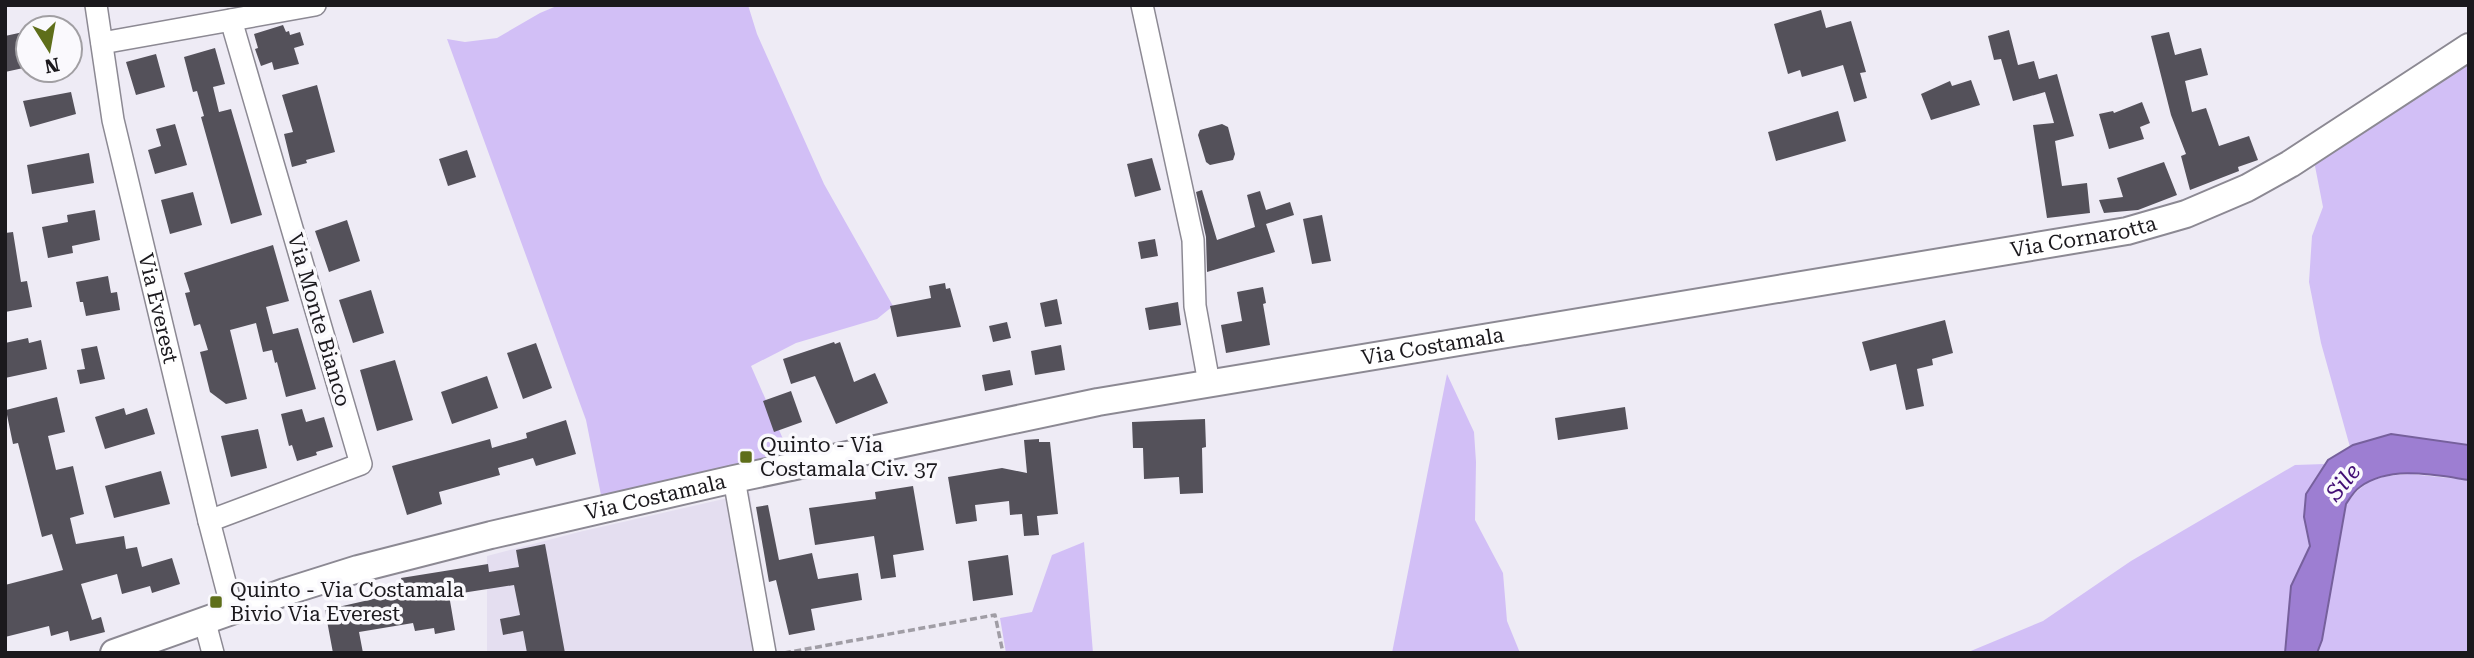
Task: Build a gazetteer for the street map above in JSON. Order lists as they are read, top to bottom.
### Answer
{
  "streets": {
    "main road": ["Via Cornarotta", "Via Costamala"],
    "street": ["Via Everest", "Via Monte Bianco"]
  },
  "crossings": [
    ["Via Cornarotta", "Via Costamala"],
    ["Via Everest", "Via Monte Bianco"],
    ["Via Everest", "Via Costamala"]
  ],
  "water": ["Sile"],
  "places": {
    "transit": ["Quinto - Via Costamala Civ. 37", "Quinto - Via Costamala Bivio Via Everest"]
  },
  "north": "bottom"
}
